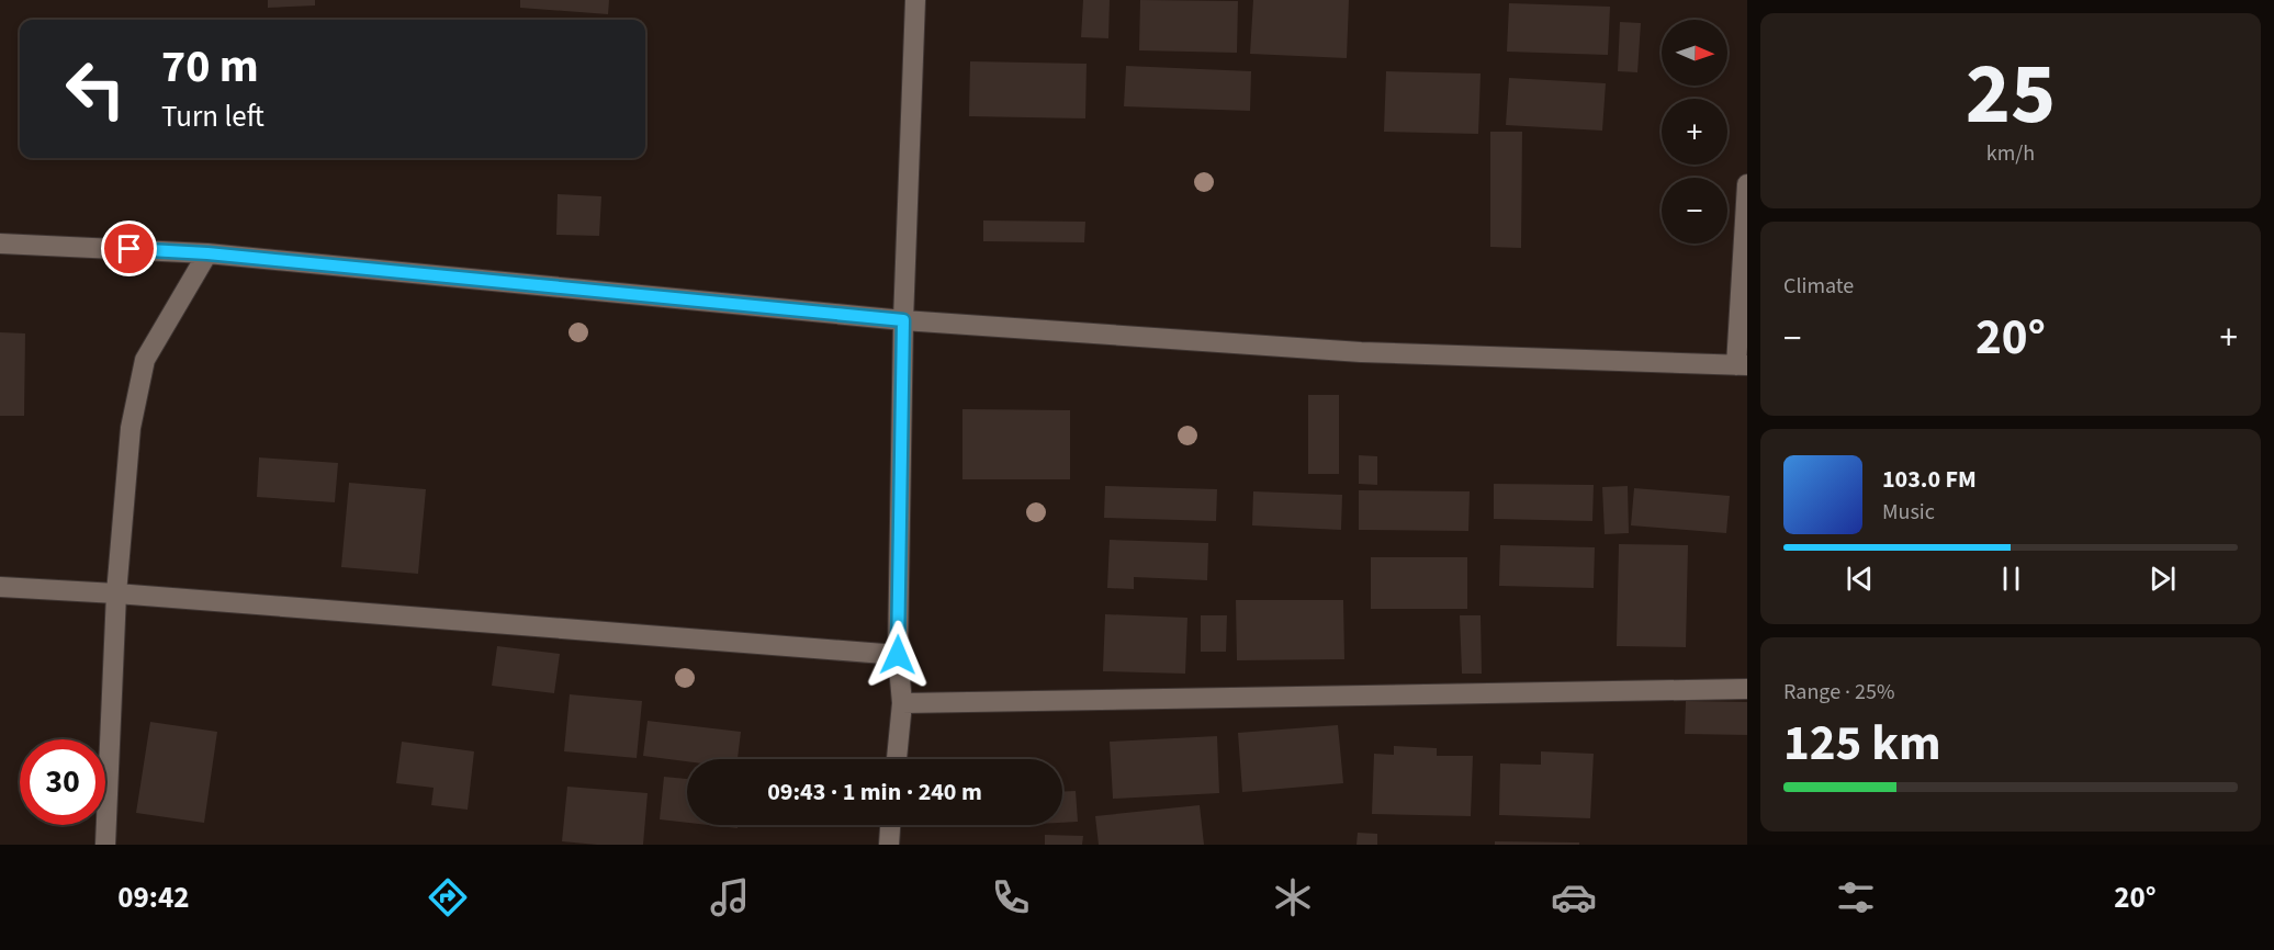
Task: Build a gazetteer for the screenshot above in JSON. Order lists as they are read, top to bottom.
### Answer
{
  "north": "right",
  "page": {
    "tile": [
      ["25", "km/h"],
      "Climate",
      ["Range · 25%", "125 km"]
    ],
    "map_buttons": ["+", "−"],
    "turn": ["70 m", "Turn left"],
    "heat": ["−", "20°", "+"],
    "song": ["103.0 FM", "Music"],
    "limit": "30",
    "trip": "09:43 · 1 min · 240 m",
    "tabs": ["09:42", "20°"]
  }
}
